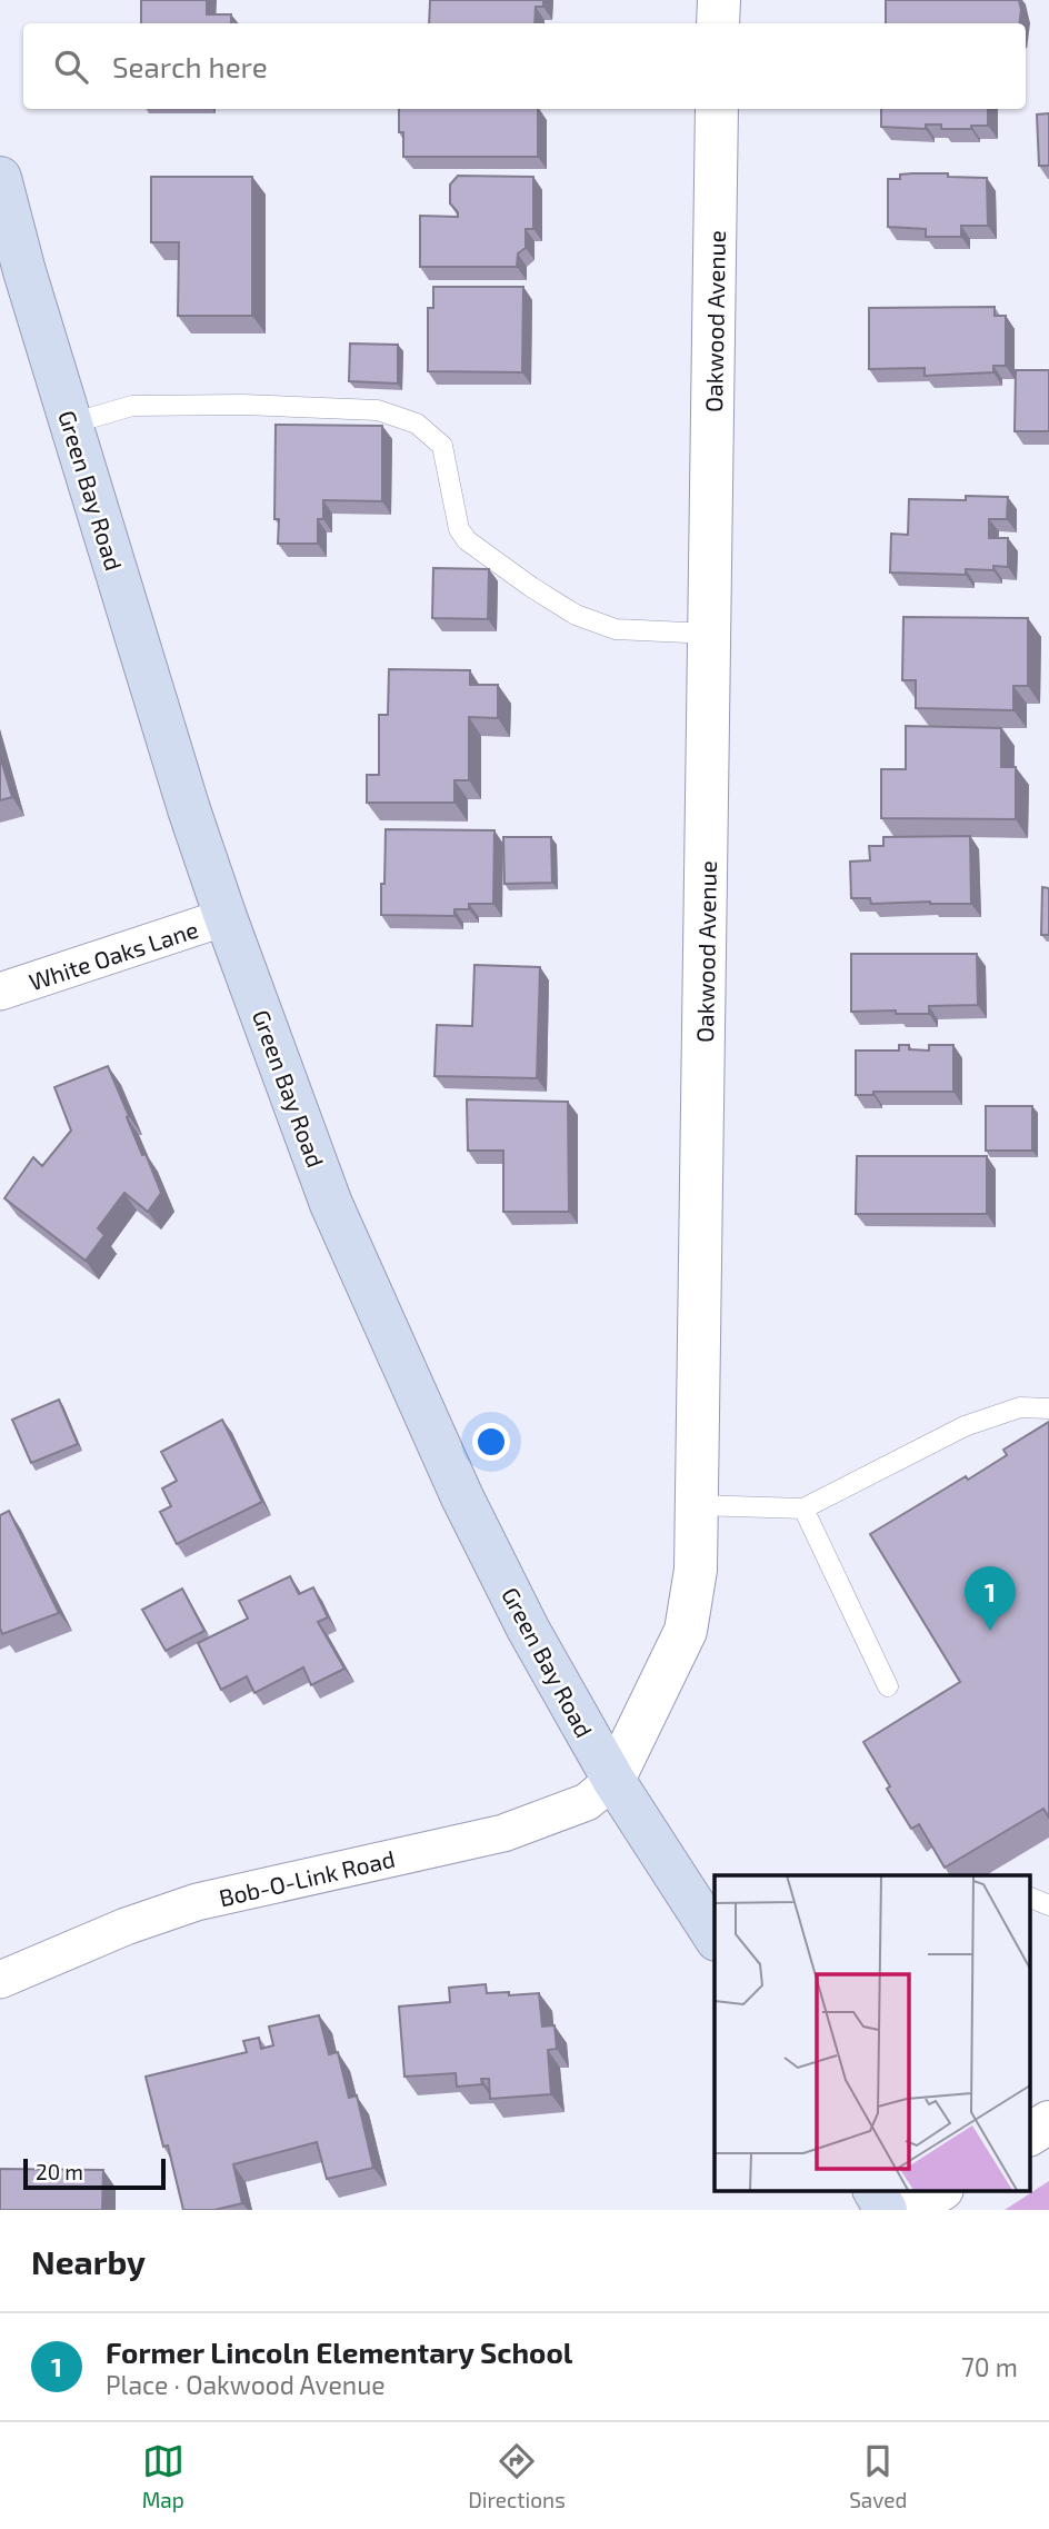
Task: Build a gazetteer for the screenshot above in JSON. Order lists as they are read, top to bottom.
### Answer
{
  "streets": {
    "main road": ["Green Bay Road"],
    "street": ["Oakwood Avenue", "White Oaks Lane", "Bob-O-Link Road"]
  },
  "crossings": [
    ["Oakwood Avenue", "Green Bay Road"],
    ["Oakwood Avenue", "Bob-O-Link Road"],
    ["Green Bay Road", "White Oaks Lane"],
    ["Green Bay Road", "Bob-O-Link Road"]
  ],
  "scale_bar": "20 m",
  "page": {
    "search": "Search here",
    "pins": "1",
    "scale": "20 m",
    "heading": "Nearby",
    "list": [
      {
        "mark": "1",
        "name": "Former Lincoln Elementary School",
        "note": "Place · Oakwood Avenue",
        "value": "70 m"
      }
    ],
    "nav": ["Map", "Directions", "Saved"]
  }
}
